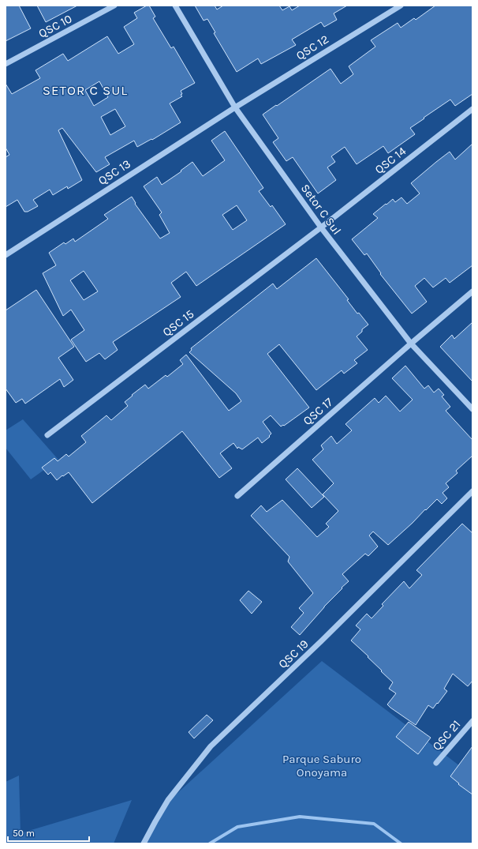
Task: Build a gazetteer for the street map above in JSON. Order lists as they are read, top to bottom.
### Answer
{
  "streets": {
    "street": [
      "QSC 10",
      "QSC 12",
      "QSC 14",
      "QSC 13",
      "Setor C Sul",
      "QSC 15",
      "QSC 17",
      "QSC 19",
      "QSC 21"
    ]
  },
  "crossings": [
    ["QSC 12", "QSC 13"],
    ["QSC 12", "Setor C Sul"],
    ["QSC 14", "Setor C Sul"],
    ["QSC 14", "QSC 15"],
    ["QSC 13", "Setor C Sul"],
    ["Setor C Sul", "QSC 15"],
    ["Setor C Sul", "QSC 17"]
  ],
  "districts": ["SETOR C SUL"],
  "parks": ["Parque Saburo Onoyama"],
  "scale_bar": "50 m"
}
